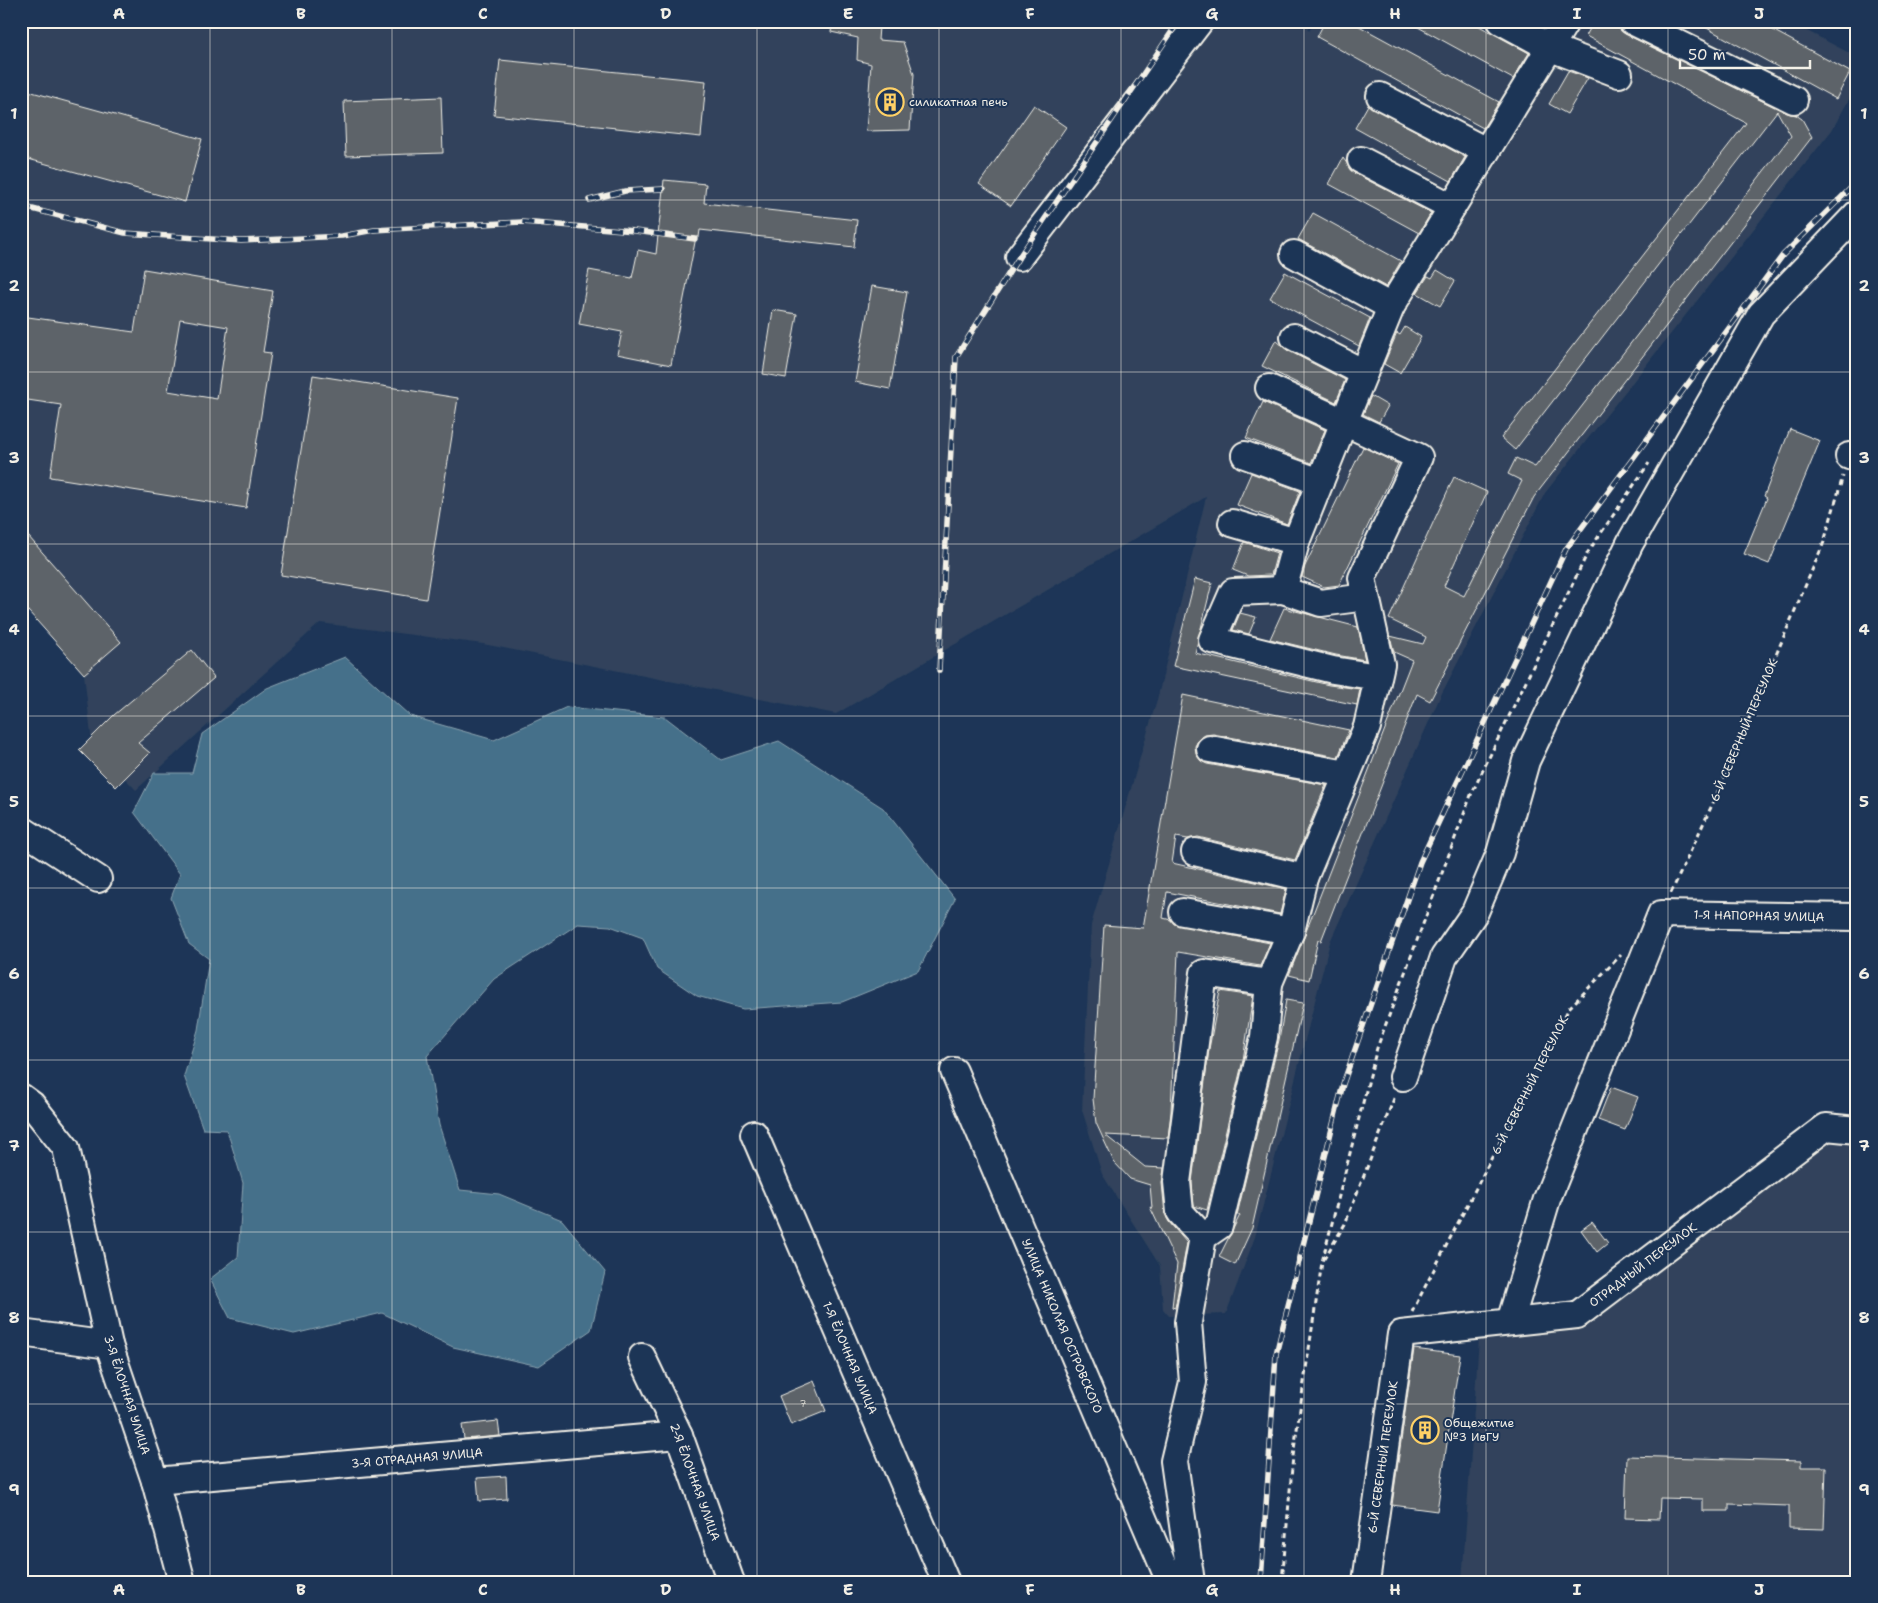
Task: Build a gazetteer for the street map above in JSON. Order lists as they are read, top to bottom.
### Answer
{
  "streets": {
    "street": [
      "6-Й СЕВЕРНЫЙ ПЕРЕУЛОК",
      "1-Я НАПОРНАЯ УЛИЦА",
      "ОТРАДНЫЙ ПЕРЕУЛОК",
      "УЛИЦА НИКОЛАЯ ОСТРОВСКОГО",
      "1-Я ЁЛОЧНАЯ УЛИЦА",
      "3-Я ЁЛОЧНАЯ УЛИЦА",
      "3-Я ОТРАДНАЯ УЛИЦА",
      "2-Я ЁЛОЧНАЯ УЛИЦА"
    ]
  },
  "crossings": [
    ["6-Й СЕВЕРНЫЙ ПЕРЕУЛОК", "1-Я НАПОРНАЯ УЛИЦА"],
    ["6-Й СЕВЕРНЫЙ ПЕРЕУЛОК", "ОТРАДНЫЙ ПЕРЕУЛОК"],
    ["3-Я ЁЛОЧНАЯ УЛИЦА", "3-Я ОТРАДНАЯ УЛИЦА"],
    ["3-Я ОТРАДНАЯ УЛИЦА", "2-Я ЁЛОЧНАЯ УЛИЦА"]
  ],
  "places": {
    "building": ["силикатная печь", "Общежитие №3 ИвГУ"]
  },
  "house_numbers": ["7"],
  "scale_bar": "50 m",
  "grid": {
    "columns": [
      "A",
      "B",
      "C",
      "D",
      "E",
      "F",
      "G",
      "H",
      "I",
      "J"
    ],
    "rows": [
      "1",
      "2",
      "3",
      "4",
      "5",
      "6",
      "7",
      "8",
      "9"
    ]
  }
}
